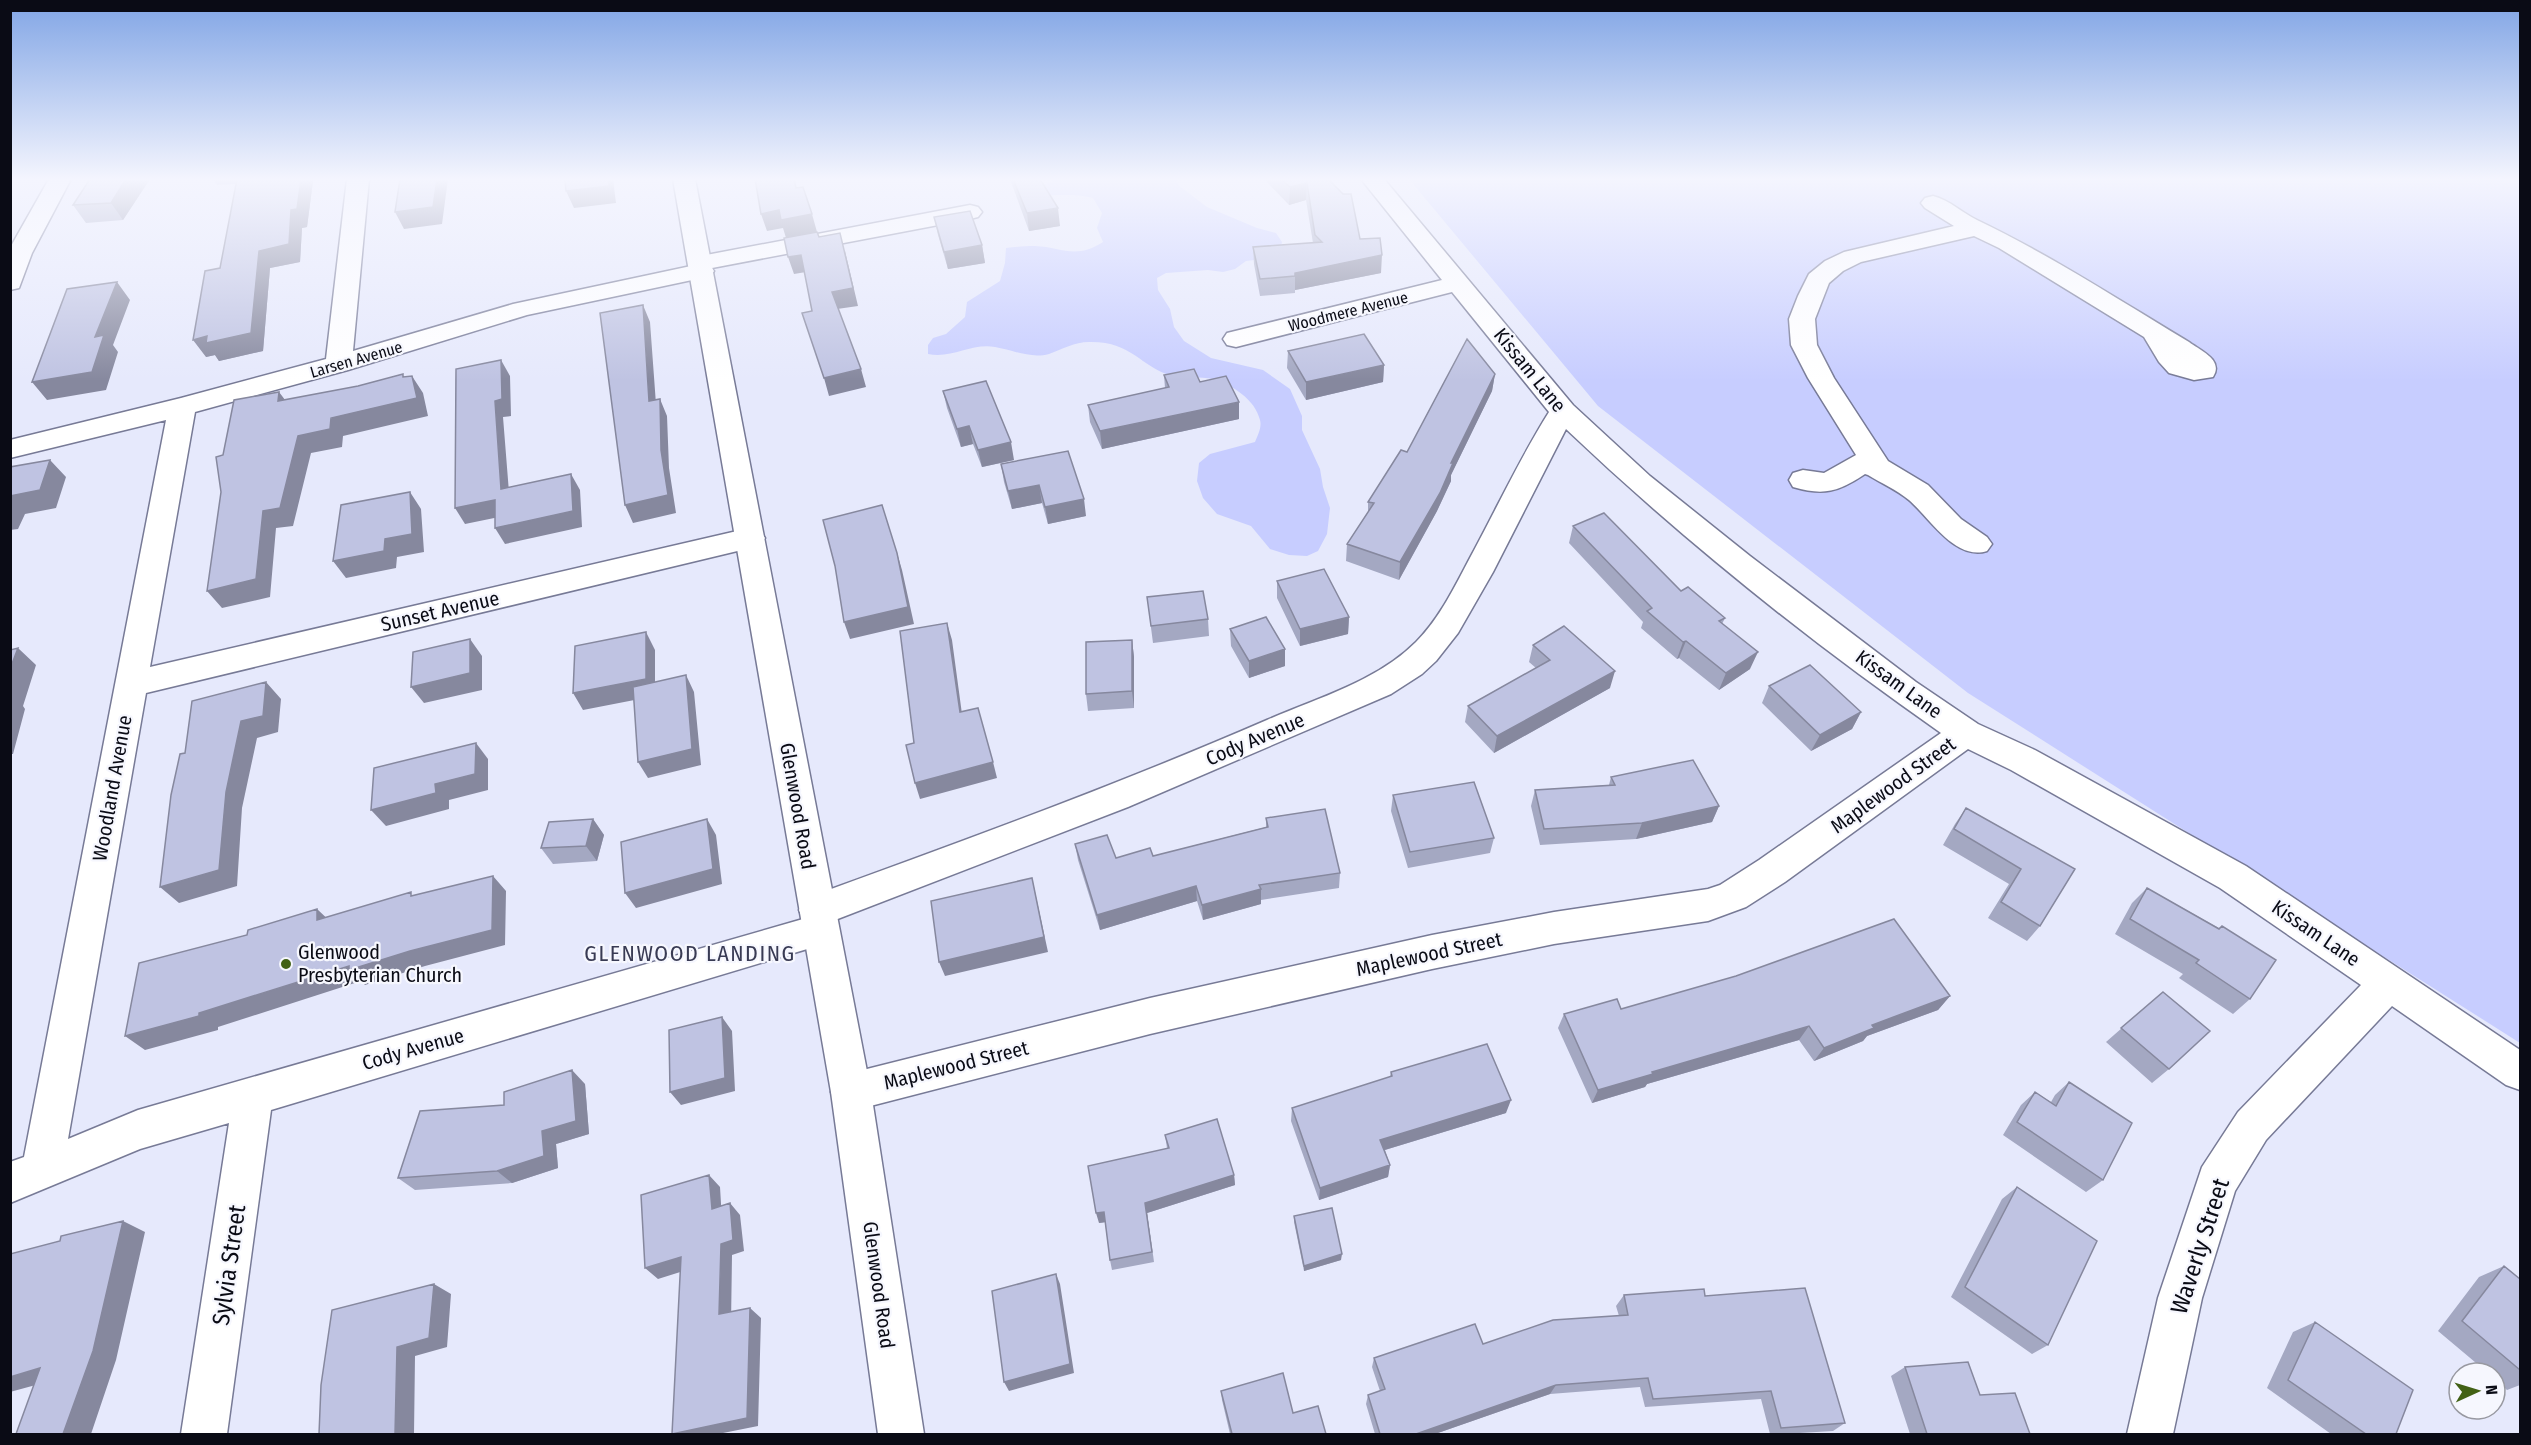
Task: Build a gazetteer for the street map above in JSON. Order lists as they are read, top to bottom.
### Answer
{
  "streets": {
    "street": [
      "Woodmere Avenue",
      "Larsen Avenue",
      "Kissam Lane",
      "Sunset Avenue",
      "Cody Avenue",
      "Maplewood Street",
      "Woodland Avenue",
      "Glenwood Road",
      "Waverly Street",
      "Sylvia Street"
    ]
  },
  "crossings": [
    ["Woodmere Avenue", "Kissam Lane"],
    ["Larsen Avenue", "Woodland Avenue"],
    ["Larsen Avenue", "Glenwood Road"],
    ["Kissam Lane", "Cody Avenue"],
    ["Kissam Lane", "Maplewood Street"],
    ["Kissam Lane", "Waverly Street"],
    ["Sunset Avenue", "Woodland Avenue"],
    ["Sunset Avenue", "Glenwood Road"],
    ["Cody Avenue", "Woodland Avenue"],
    ["Cody Avenue", "Glenwood Road"],
    ["Cody Avenue", "Sylvia Street"],
    ["Maplewood Street", "Glenwood Road"]
  ],
  "districts": ["GLENWOOD LANDING"],
  "places": ["Glenwood Presbyterian Church"],
  "north": "right"
}
